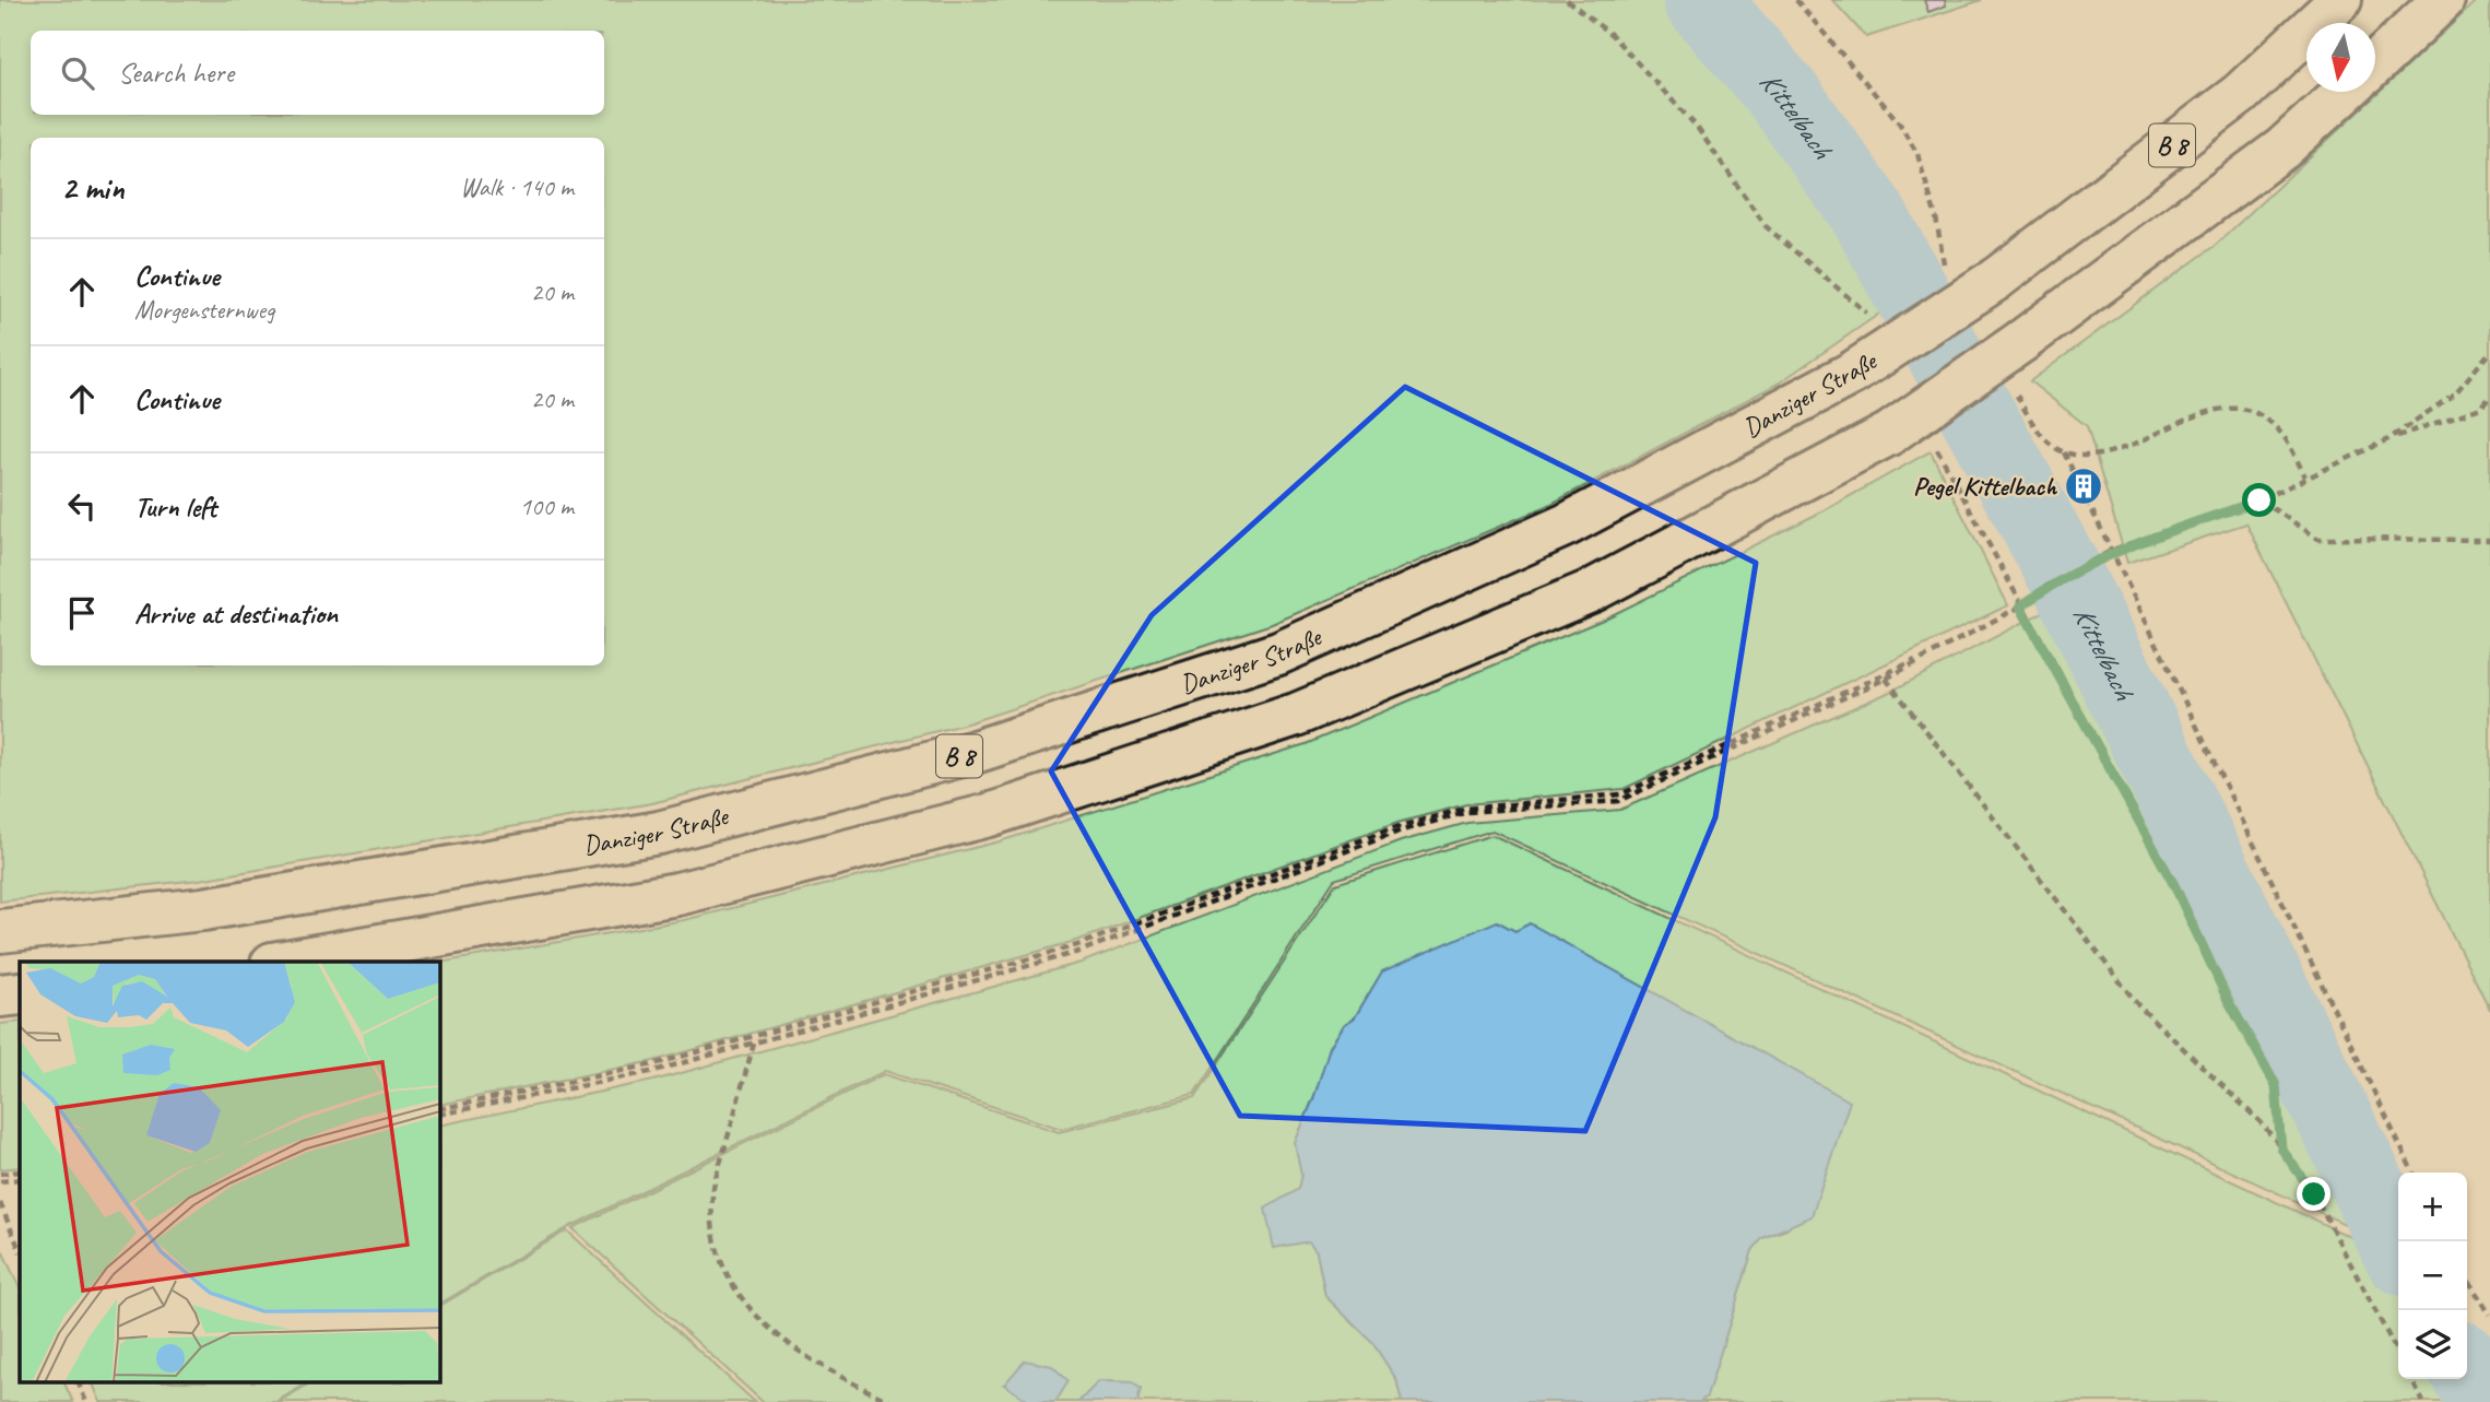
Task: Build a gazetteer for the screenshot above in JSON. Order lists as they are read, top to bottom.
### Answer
{
  "streets": {
    "highway": ["B 8", "Danziger Straße"]
  },
  "water": ["Kittelbach"],
  "places": {
    "building": ["Pegel Kittelbach"]
  },
  "north": "bottom",
  "page": {
    "search": "Search here",
    "heading": ["2 min", "Walk · 140 m"],
    "list": [
      ["Continue", "Morgensternweg", "20 m"],
      ["Continue", "20 m"],
      ["Turn left", "100 m"],
      "Arrive at destination"
    ],
    "map_buttons": ["+", "−"]
  }
}
